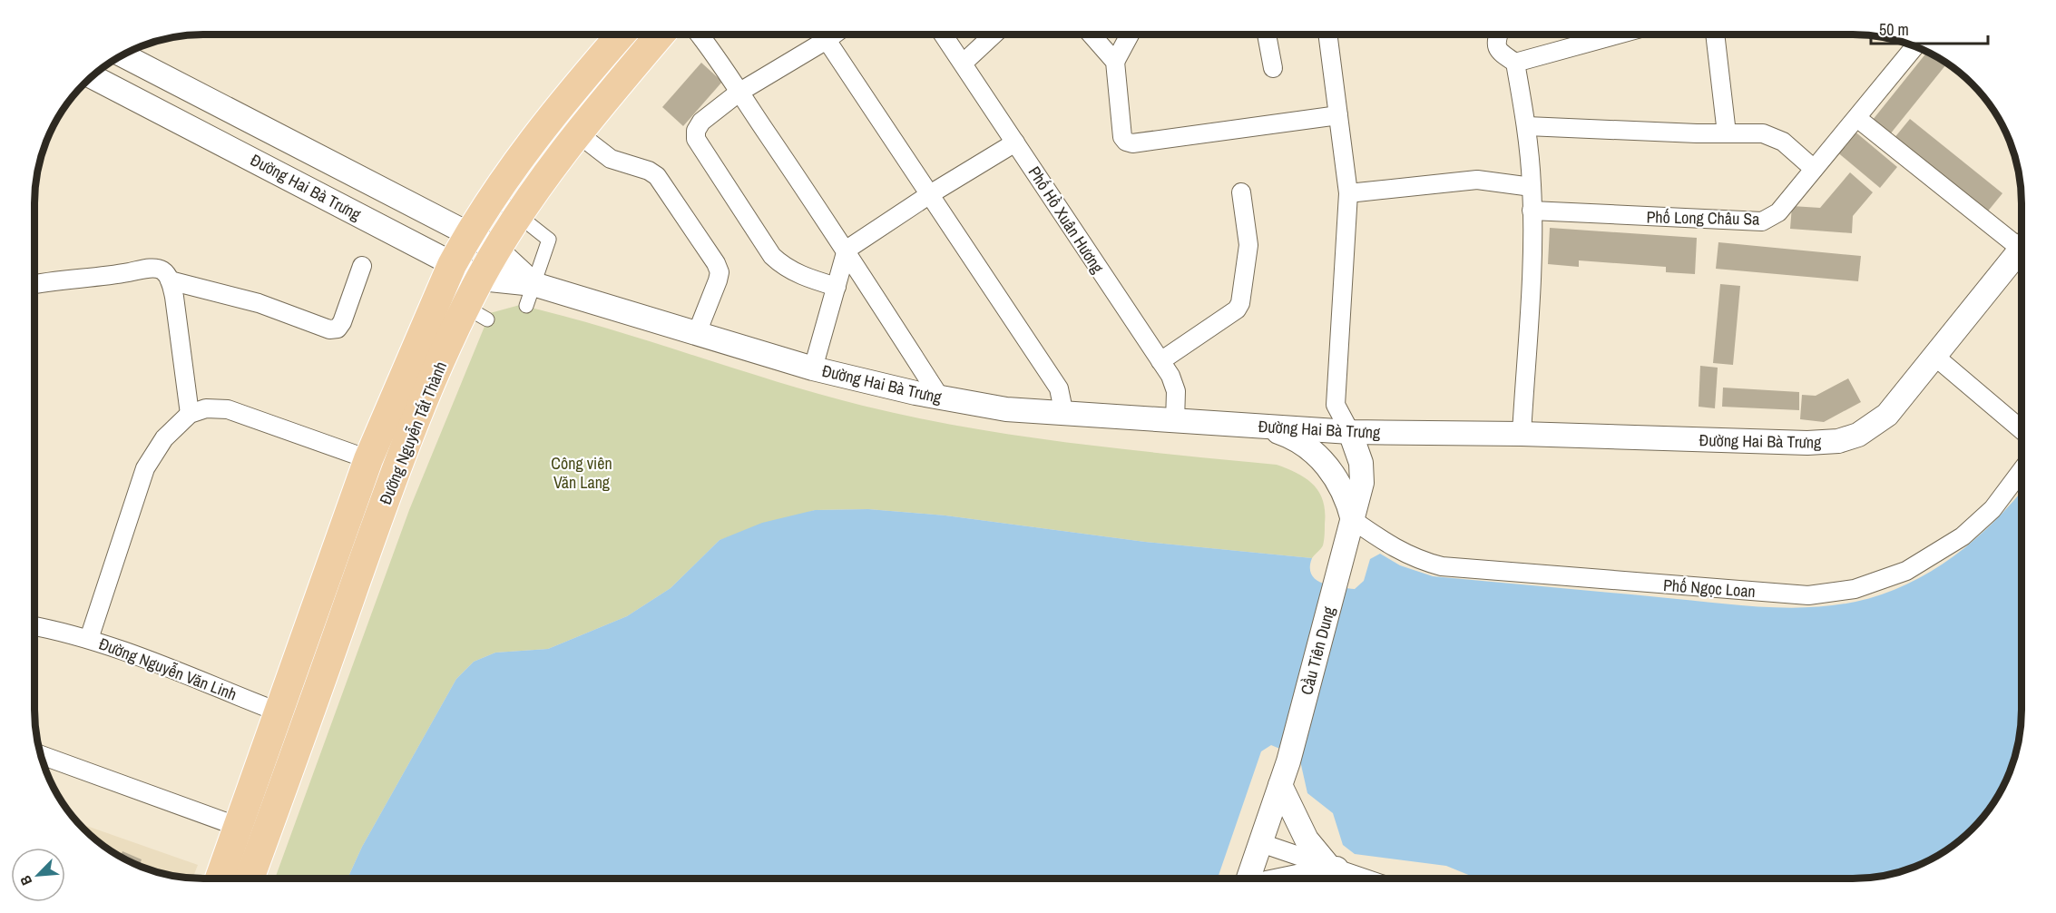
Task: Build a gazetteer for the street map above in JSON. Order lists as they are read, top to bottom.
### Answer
{
  "streets": {
    "main road": ["Đường Nguyễn Tất Thành"],
    "street": [
      "Đường Hai Bà Trưng",
      "Phố Long Châu Sa",
      "Phố Hồ Xuân Hương",
      "Phố Ngọc Loan",
      "Cầu Tiên Dung",
      "Đường Nguyễn Văn Linh"
    ]
  },
  "crossings": [
    ["Đường Hai Bà Trưng", "Phố Hồ Xuân Hương"],
    ["Đường Hai Bà Trưng", "Đường Nguyễn Tất Thành"],
    ["Đường Hai Bà Trưng", "Cầu Tiên Dung"],
    ["Đường Nguyễn Tất Thành", "Đường Nguyễn Văn Linh"],
    ["Phố Ngọc Loan", "Cầu Tiên Dung"]
  ],
  "parks": ["Công viên Văn Lang"],
  "scale_bar": "50 m",
  "north": "bottom left"
}
